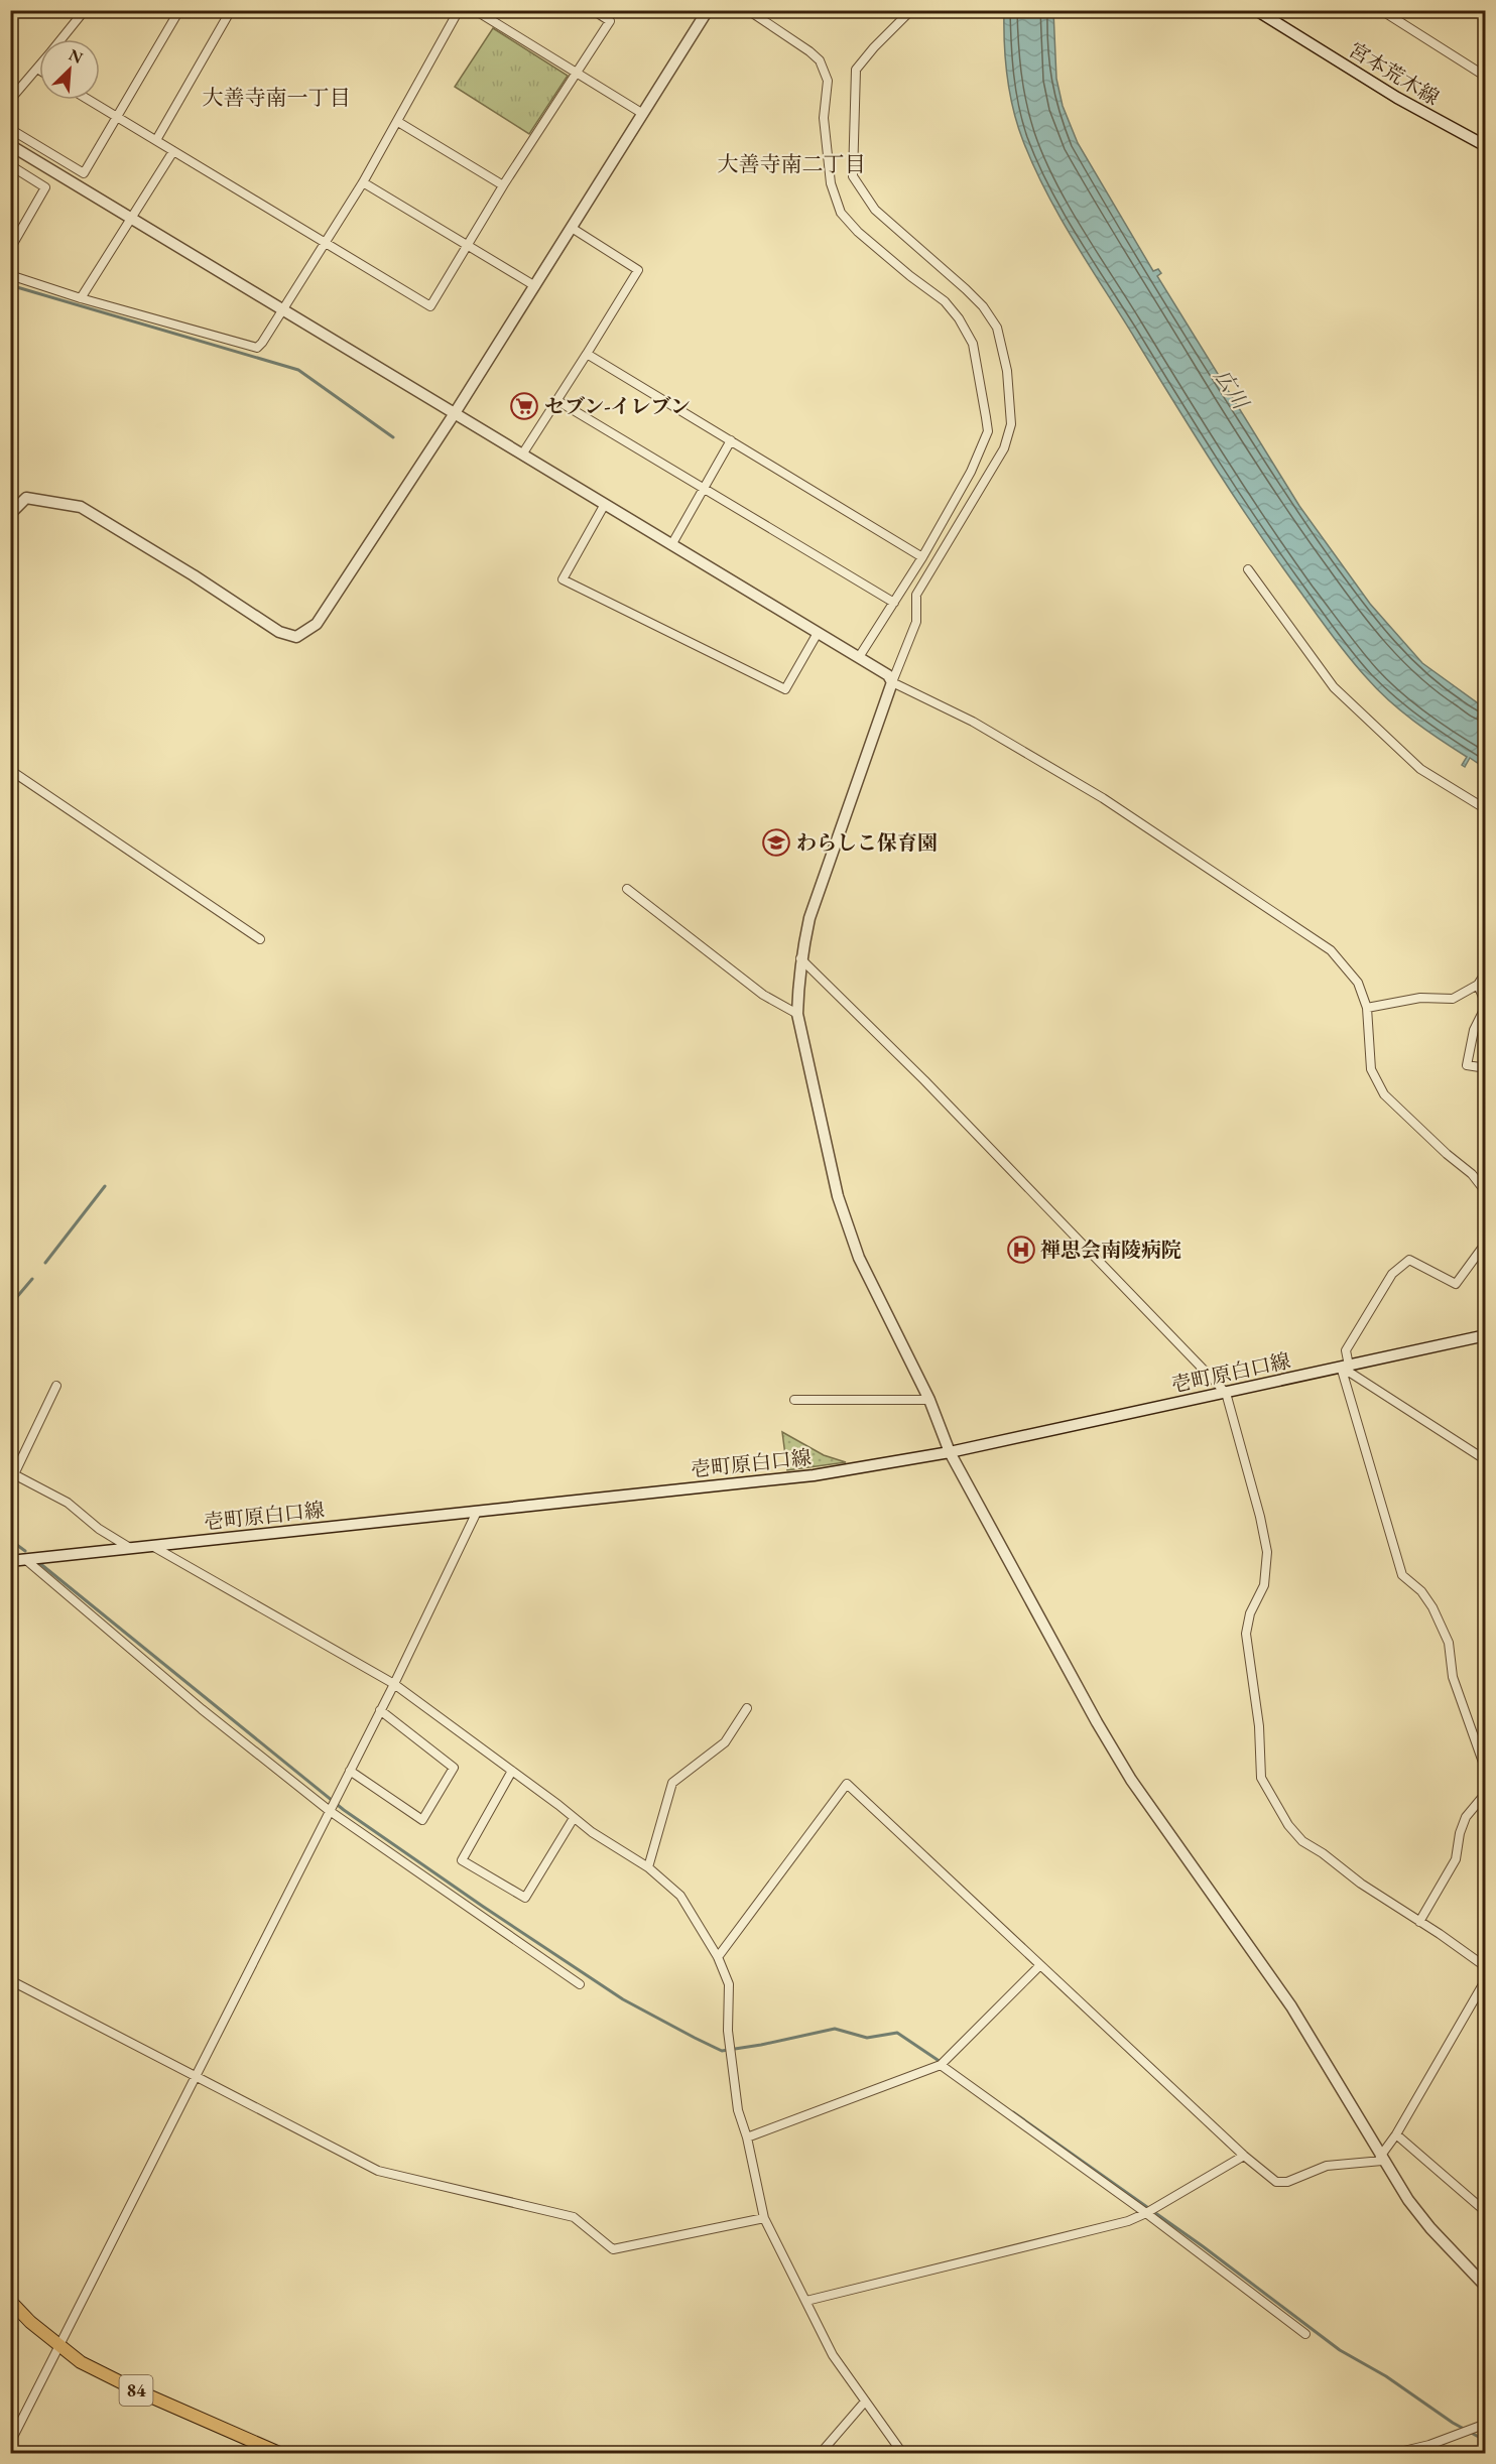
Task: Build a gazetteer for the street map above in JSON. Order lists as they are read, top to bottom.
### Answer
{
  "streets": {
    "main road": ["84"],
    "street": ["宮本荒木線", "壱町原白口線"]
  },
  "districts": ["大善寺南一丁目", "大善寺南二丁目"],
  "water": ["広川"],
  "places": {
    "supermarket": ["セブン-イレブン"],
    "school or university": ["わらしこ保育園"],
    "hospital": ["禅思会南陵病院"]
  },
  "north": "top right"
}
